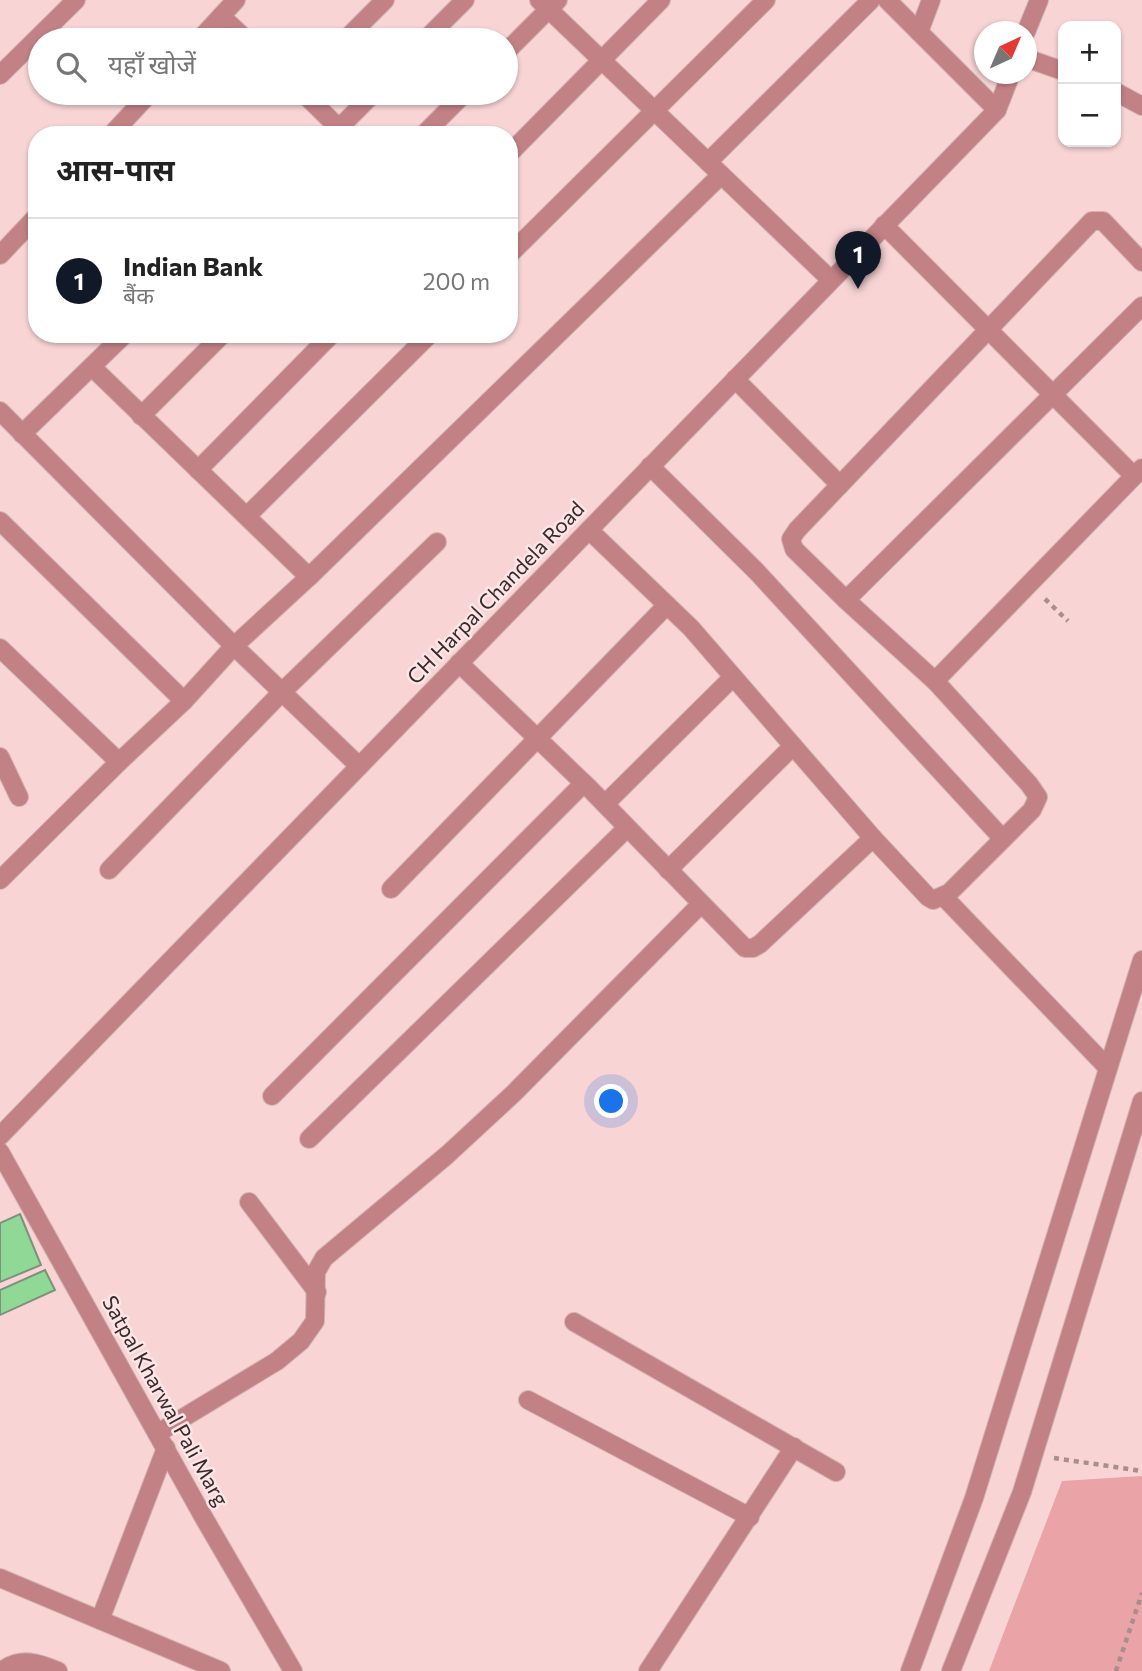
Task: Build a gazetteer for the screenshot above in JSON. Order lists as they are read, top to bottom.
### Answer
{
  "streets": {
    "street": ["CH Harpal Chandela Road", "Satpal Kharwal Pali Marg"]
  },
  "north": "top right",
  "page": {
    "map_buttons": ["+", "−"],
    "search": "यहाँ खोजें",
    "heading": "आस-पास",
    "list": [
      {
        "mark": "1",
        "name": "Indian Bank",
        "note": "बैंक",
        "value": "200 m"
      }
    ],
    "pins": "1"
  }
}
